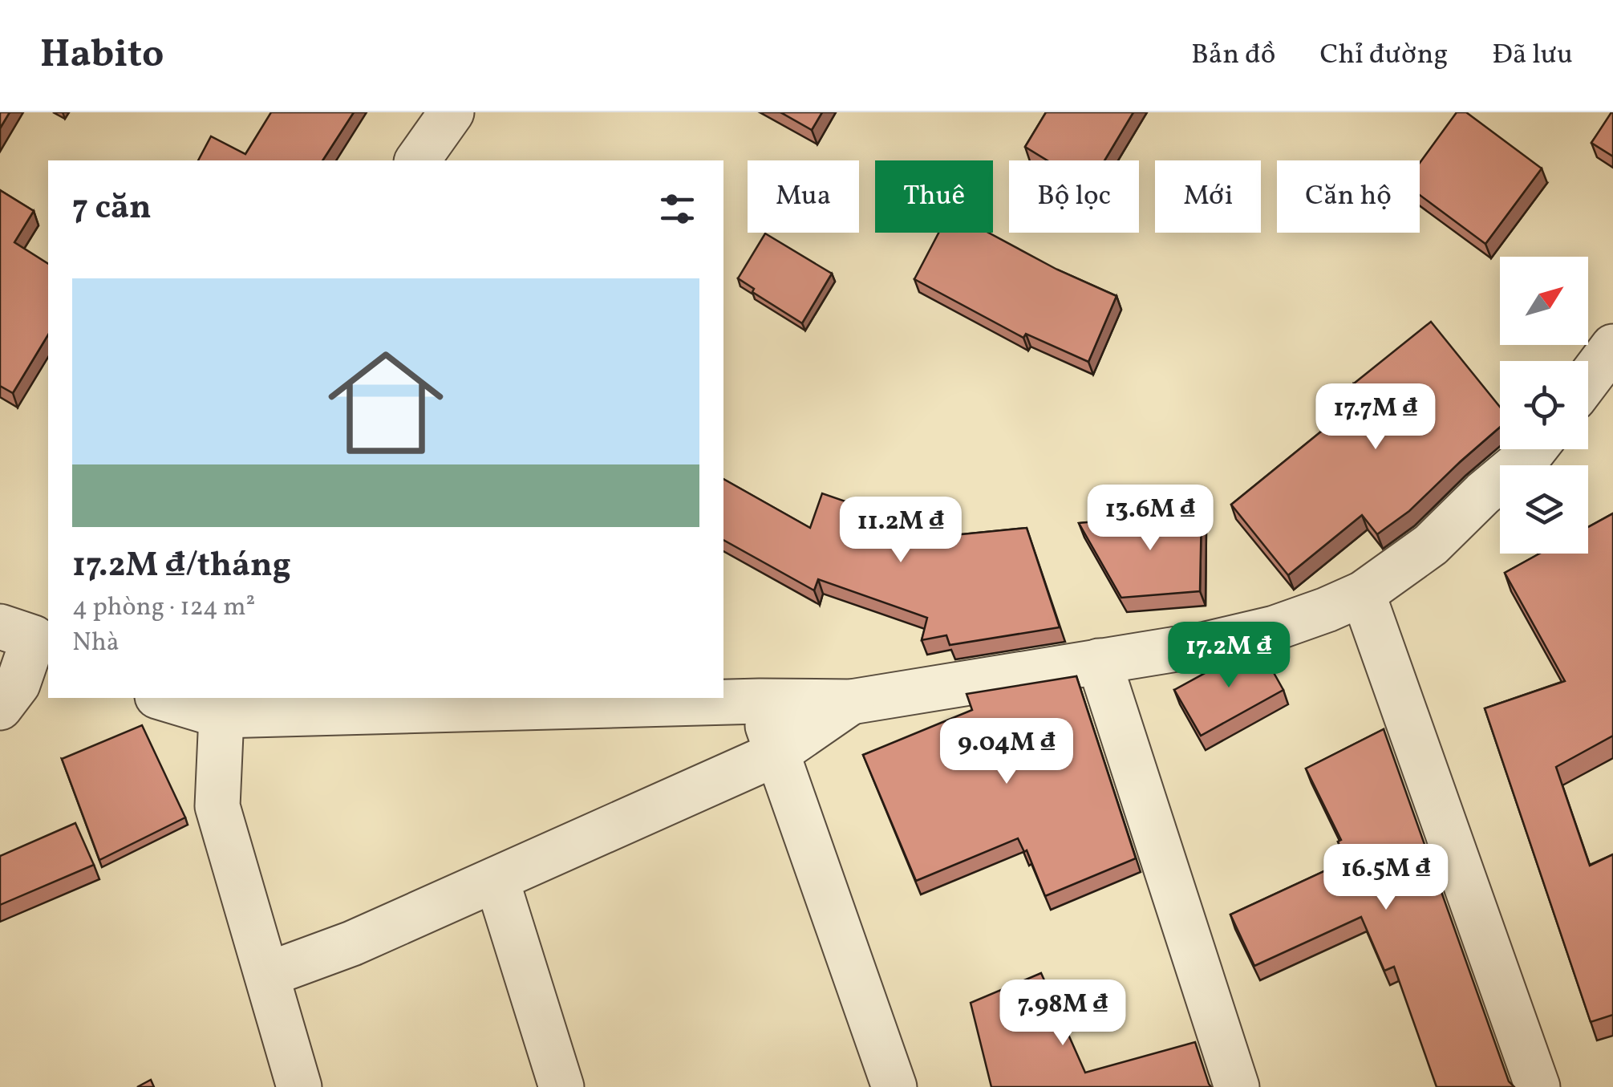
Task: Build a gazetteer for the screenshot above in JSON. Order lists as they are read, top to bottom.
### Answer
{
  "north": "top right",
  "page": {
    "header": "Habito",
    "nav": ["Bản đồ", "Chỉ đường", "Đã lưu"],
    "chip": [
      "Mua",
      "Thuê",
      "Bộ lọc",
      "Mới",
      "Căn hộ"
    ],
    "heading": "7 căn",
    "list": [
      {
        "name": "17.2M ₫/tháng",
        "note": "4 phòng · 124 m² · Nhà"
      }
    ],
    "price": [
      "17.7M ₫",
      "13.6M ₫",
      "11.2M ₫",
      "17.2M ₫",
      "9.04M ₫",
      "16.5M ₫",
      "7.98M ₫"
    ]
  }
}
